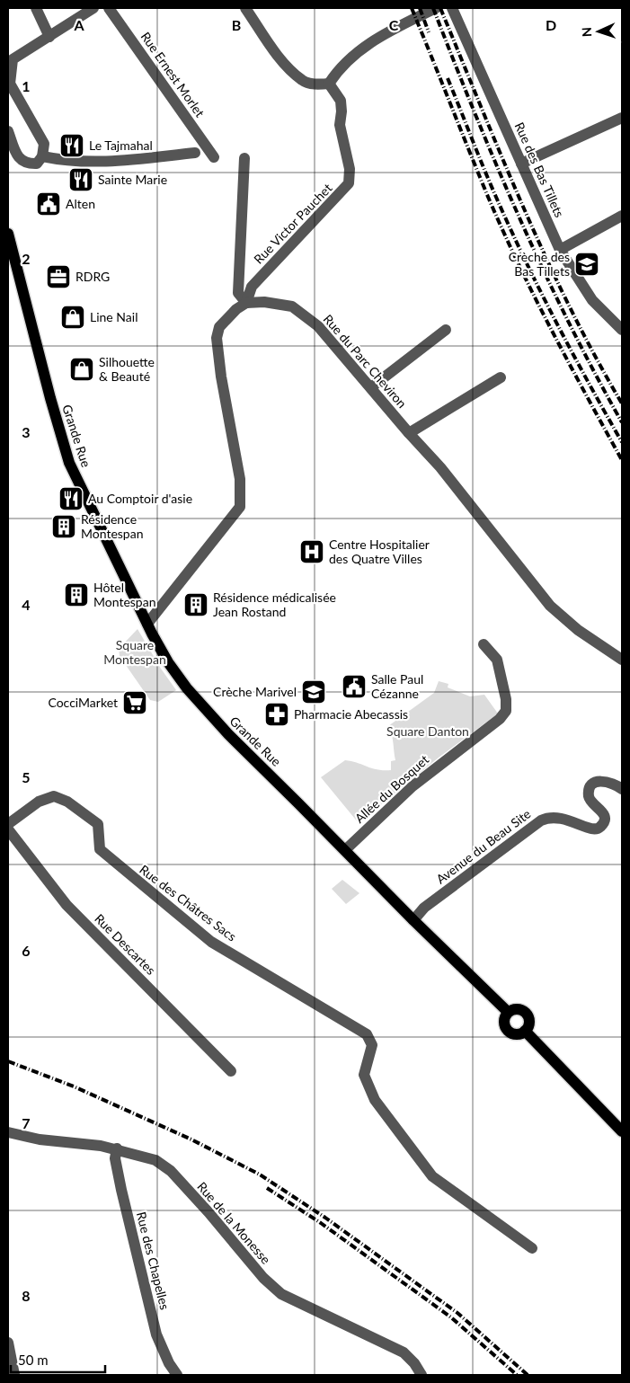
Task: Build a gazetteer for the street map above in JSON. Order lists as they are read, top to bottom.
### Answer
{
  "streets": {
    "main road": ["Grande Rue"],
    "street": [
      "Rue Ernest Morlet",
      "Rue des Bas Tillets",
      "Rue Victor Pauchet",
      "Rue du Parc Cheviron",
      "Allée du Bosquet",
      "Avenue du Beau Site",
      "Rue des Châtres Sacs",
      "Rue Descartes",
      "Rue de la Monesse",
      "Rue des Chapelles"
    ]
  },
  "crossings": [
    ["Rue Victor Pauchet", "Rue du Parc Cheviron"],
    ["Grande Rue", "Allée du Bosquet"],
    ["Grande Rue", "Avenue du Beau Site"],
    ["Rue de la Monesse", "Rue des Chapelles"]
  ],
  "parks": ["Square Montespan", "Square Danton"],
  "places": {
    "restaurant": ["Le Tajmahal", "Sainte Marie", "Au Comptoir d'asie"],
    "public building": ["Alten", "Salle Paul Cézanne"],
    "school or university": ["Crèche des Bas Tillets", "Crèche Marivel"],
    "office": ["RDRG"],
    "shop": ["Line Nail", "Silhouette & Beauté"],
    "building": ["Résidence Montespan", "Hôtel Montespan", "Résidence médicalisée Jean Rostand"],
    "hospital": ["Centre Hospitalier des Quatre Villes"],
    "supermarket": ["CocciMarket"],
    "pharmacy": ["Pharmacie Abecassis"]
  },
  "scale_bar": "50 m",
  "north": "left",
  "grid": {
    "columns": [
      "A",
      "B",
      "C",
      "D"
    ],
    "rows": [
      "1",
      "2",
      "3",
      "4",
      "5",
      "6",
      "7",
      "8"
    ]
  }
}
